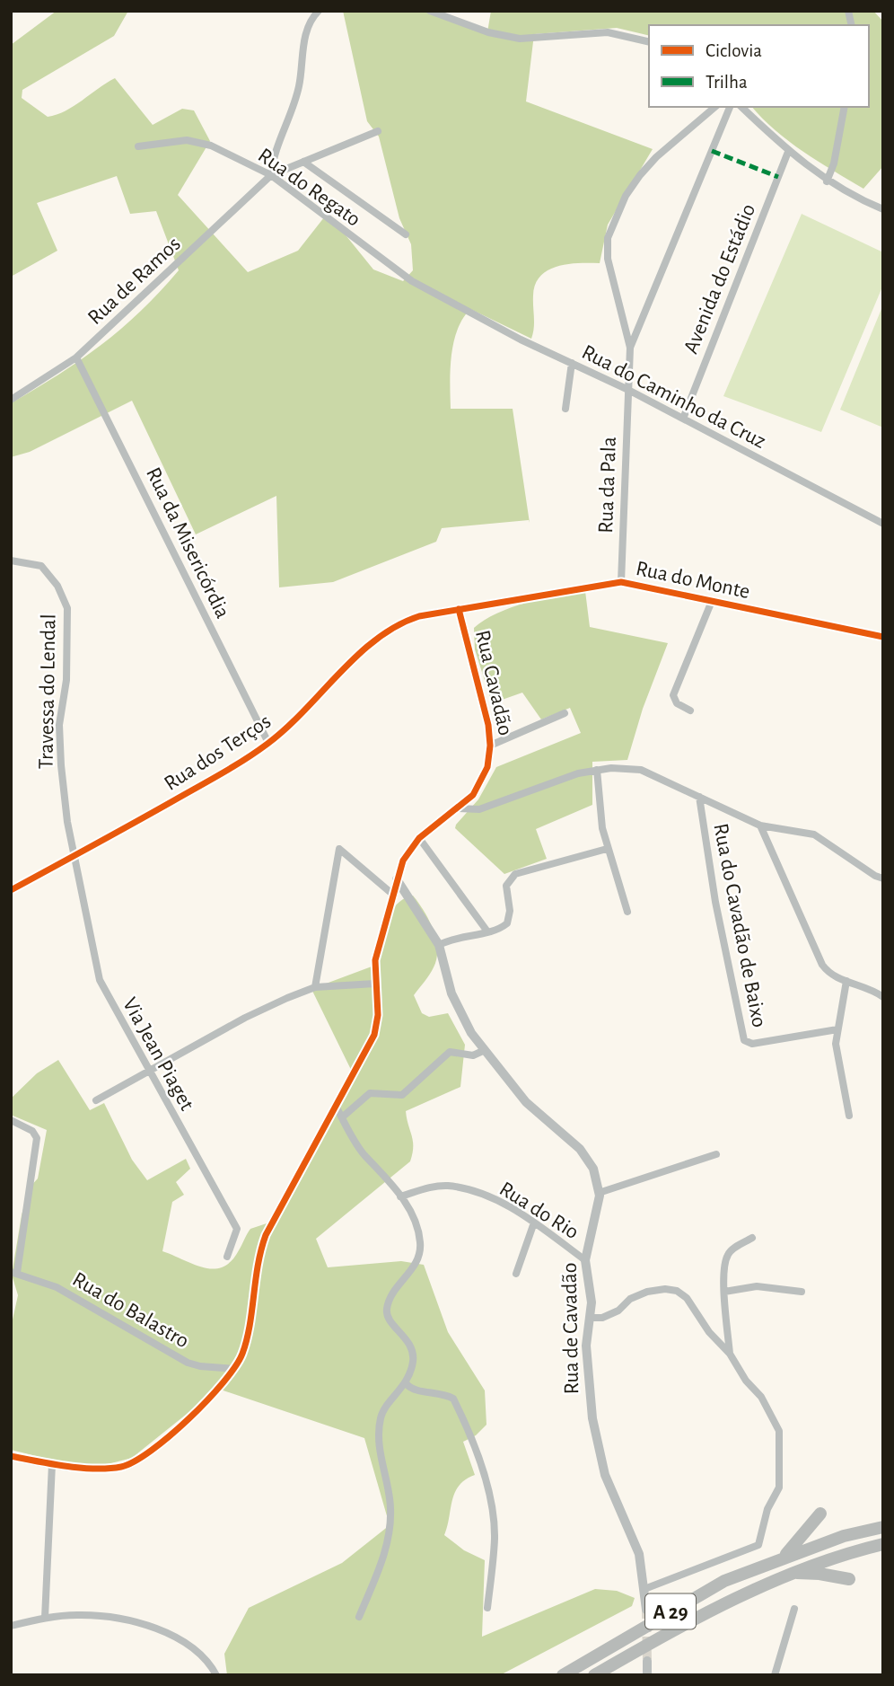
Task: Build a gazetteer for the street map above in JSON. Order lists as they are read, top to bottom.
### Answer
{
  "streets": {
    "highway": ["A 29"],
    "street": [
      "Rua do Regato",
      "Avenida do Estádio",
      "Rua de Ramos",
      "Rua do Caminho da Cruz",
      "Rua da Pala",
      "Rua da Misericórdia",
      "Rua do Monte",
      "Rua Cavadão",
      "Travessa do Lendal",
      "Rua dos Terços",
      "Rua do Cavadão de Baixo",
      "Via Jean Piaget",
      "Rua do Rio",
      "Rua do Balastro",
      "Rua de Cavadão"
    ]
  },
  "crossings": [
    ["Rua do Regato", "Rua de Ramos"],
    ["Rua do Regato", "Rua do Caminho da Cruz"],
    ["Avenida do Estádio", "Rua do Caminho da Cruz"],
    ["Rua de Ramos", "Rua da Misericórdia"],
    ["Rua do Caminho da Cruz", "Rua da Pala"],
    ["Rua da Pala", "Rua do Monte"],
    ["Rua da Misericórdia", "Rua dos Terços"],
    ["Rua do Monte", "Rua Cavadão"],
    ["Rua do Monte", "Rua dos Terços"],
    ["Rua Cavadão", "Rua dos Terços"],
    ["Rua Cavadão", "Rua do Balastro"],
    ["Rua Cavadão", "Rua de Cavadão"],
    ["Travessa do Lendal", "Rua dos Terços"],
    ["Travessa do Lendal", "Via Jean Piaget"],
    ["Rua dos Terços", "Via Jean Piaget"],
    ["Rua do Rio", "Rua de Cavadão"]
  ],
  "legend": ["Ciclovia", "Trilha"]
}
